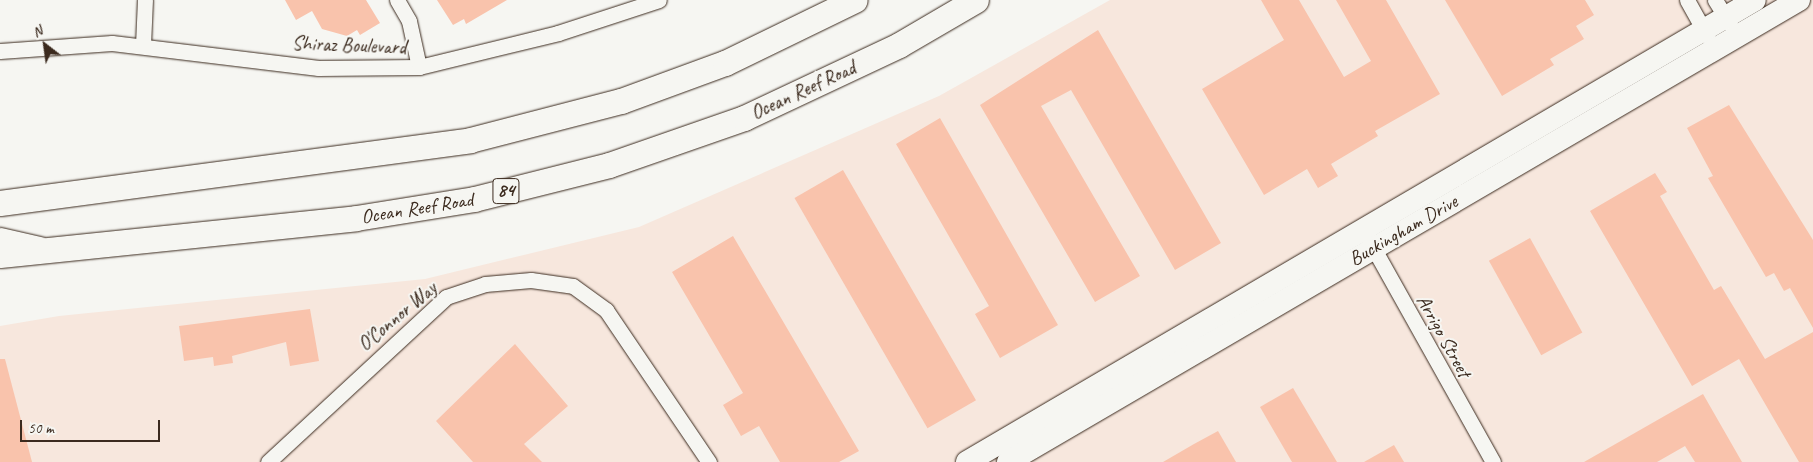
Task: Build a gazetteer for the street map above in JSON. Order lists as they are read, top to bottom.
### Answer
{
  "streets": {
    "main road": ["Ocean Reef Road", "84"],
    "street": [
      "Shiraz Boulevard",
      "Buckingham Drive",
      "O'Connor Way",
      "Arrigo Street"
    ]
  },
  "crossings": [
    ["Buckingham Drive", "Arrigo Street"]
  ],
  "scale_bar": "50 m",
  "north": "top left"
}
